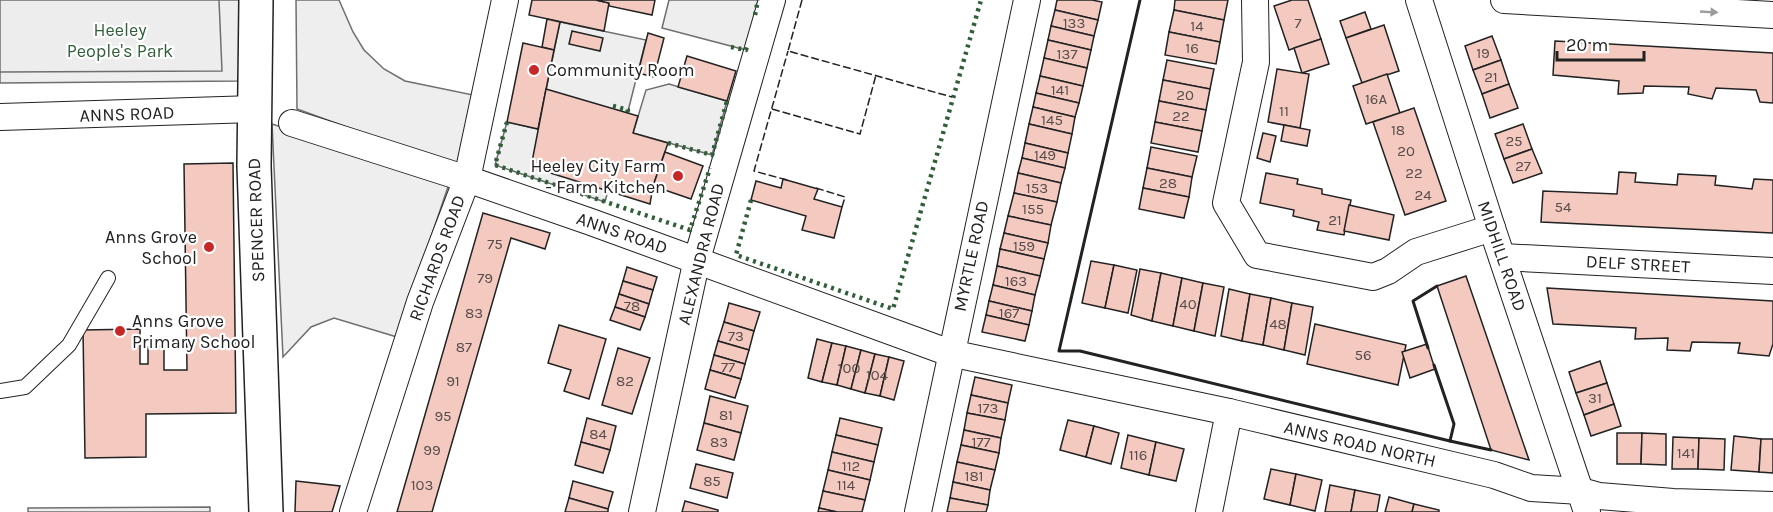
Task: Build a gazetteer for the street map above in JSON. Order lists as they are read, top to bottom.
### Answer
{
  "streets": {
    "main road": ["SPENCER ROAD"],
    "street": [
      "ANNS ROAD",
      "ALEXANDRA ROAD",
      "MYRTLE ROAD",
      "MIDHILL ROAD",
      "RICHARDS ROAD",
      "DELF STREET",
      "ANNS ROAD NORTH"
    ]
  },
  "crossings": [
    ["ANNS ROAD", "SPENCER ROAD"],
    ["ANNS ROAD", "ALEXANDRA ROAD"],
    ["ANNS ROAD", "MYRTLE ROAD"],
    ["ANNS ROAD", "RICHARDS ROAD"],
    ["ANNS ROAD", "ANNS ROAD NORTH"],
    ["MYRTLE ROAD", "ANNS ROAD NORTH"],
    ["MIDHILL ROAD", "DELF STREET"],
    ["MIDHILL ROAD", "ANNS ROAD NORTH"]
  ],
  "parks": ["Heeley People's Park"],
  "places": [
    "Community Room",
    "Heeley City Farm - Farm Kitchen",
    "Anns Grove School",
    "Anns Grove Primary School"
  ],
  "house_numbers": [
    "133",
    "7",
    "14",
    "16",
    "19",
    "137",
    "21",
    "141",
    "20",
    "16A",
    "11",
    "22",
    "145",
    "18",
    "25",
    "20",
    "149",
    "27",
    "22",
    "28",
    "153",
    "24",
    "54",
    "155",
    "21",
    "75",
    "159",
    "79",
    "163",
    "40",
    "78",
    "83",
    "167",
    "48",
    "73",
    "87",
    "56",
    "77",
    "100",
    "104",
    "91",
    "82",
    "31",
    "173",
    "81",
    "95",
    "84",
    "83",
    "177",
    "99",
    "141",
    "116",
    "112",
    "181",
    "85",
    "103",
    "114"
  ],
  "scale_bar": "20 m"
}
